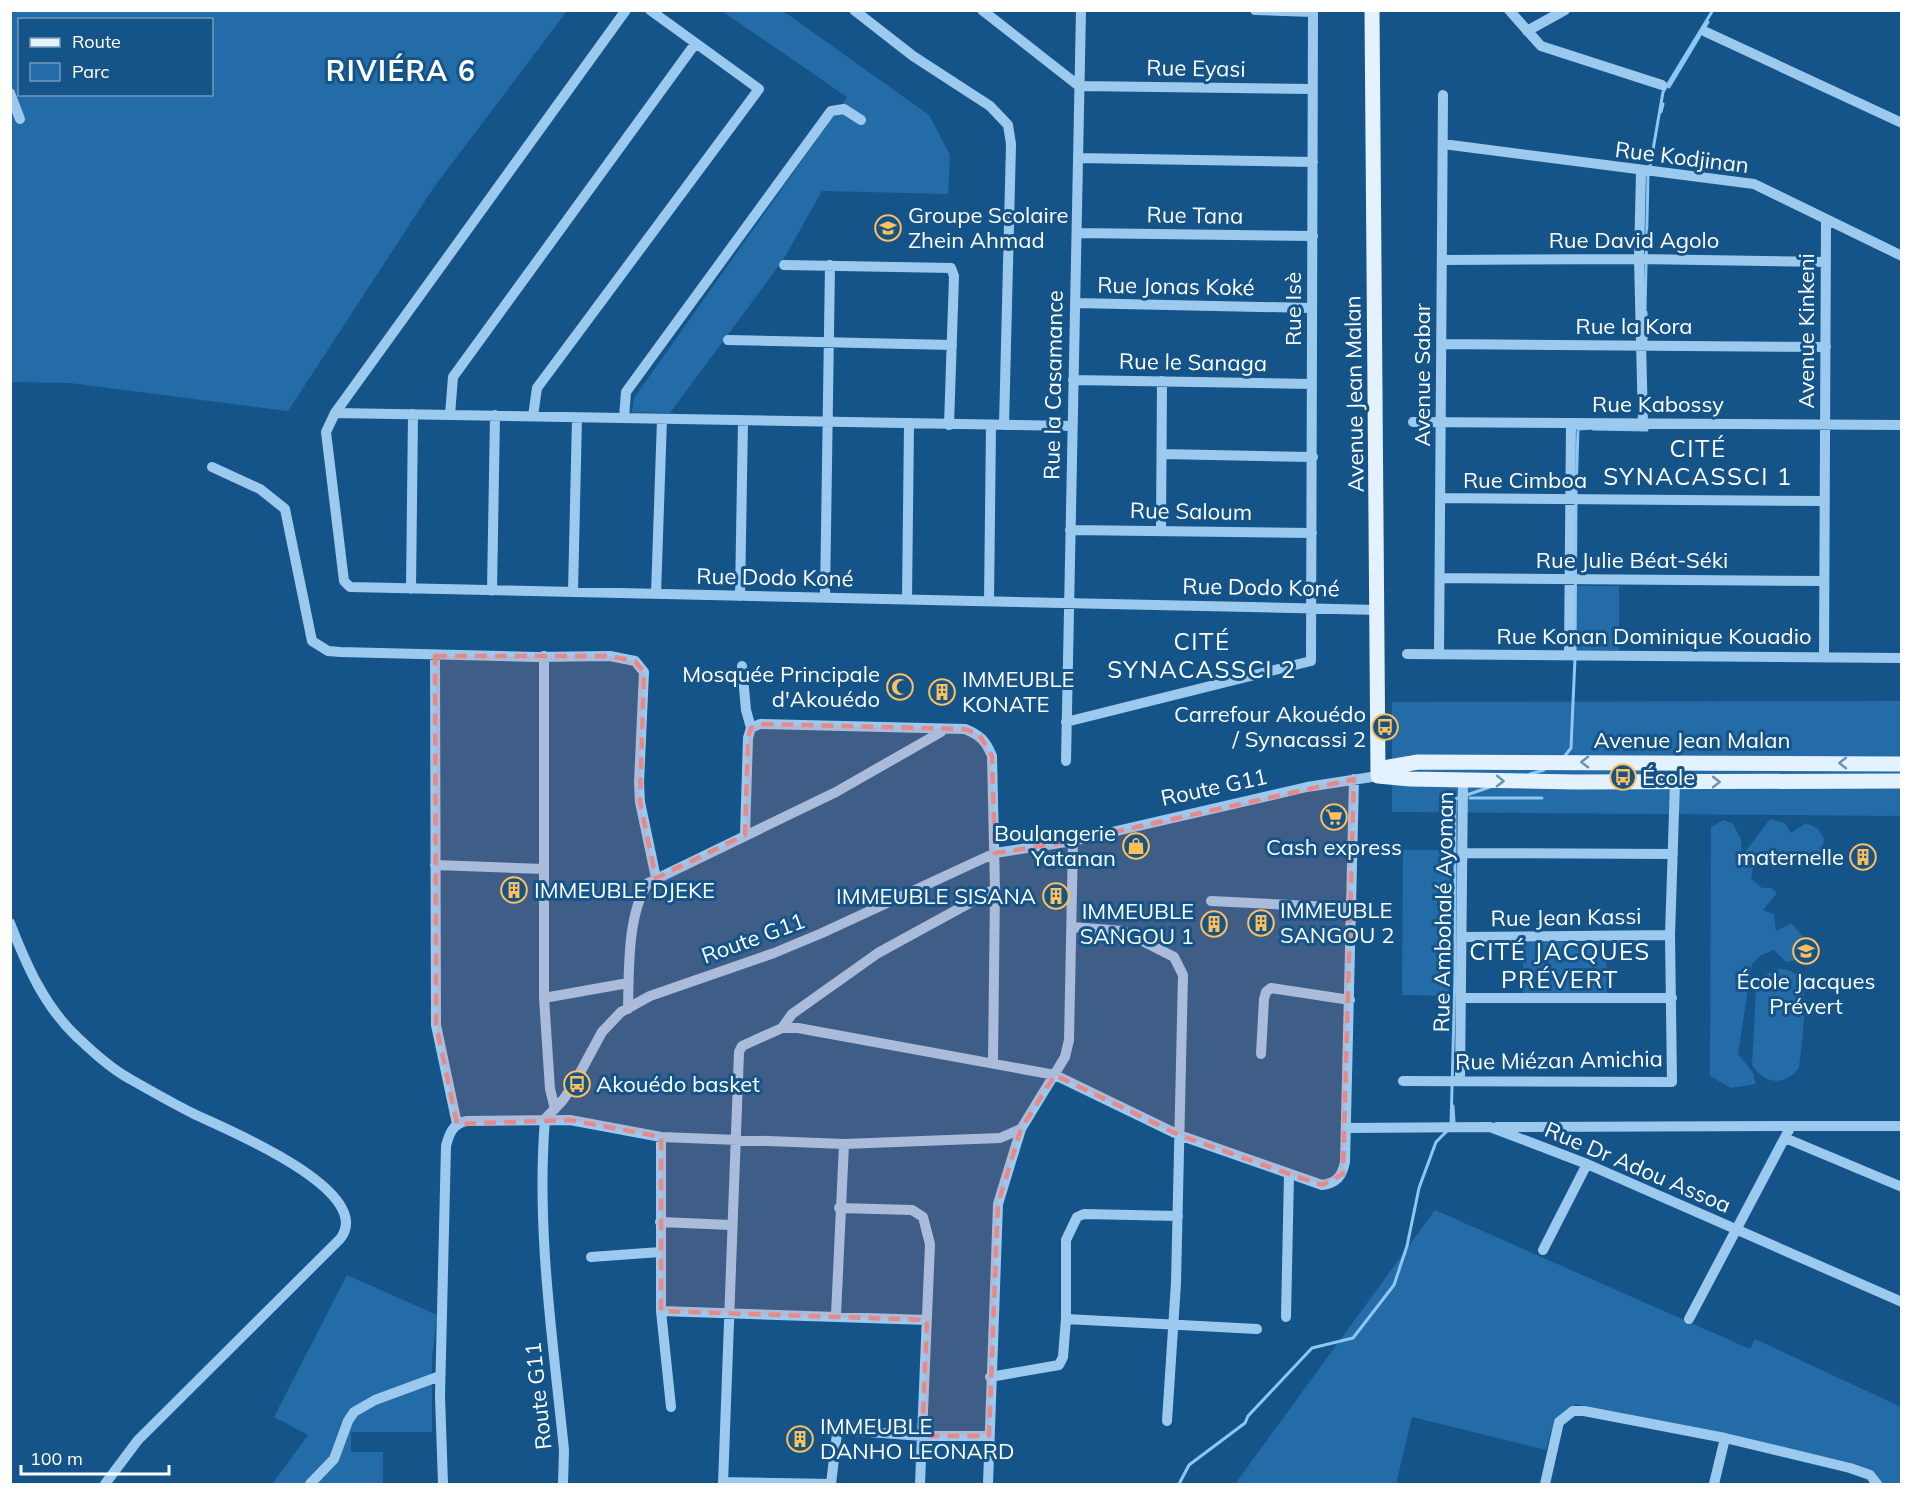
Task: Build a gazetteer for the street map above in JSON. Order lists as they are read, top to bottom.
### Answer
{
  "streets": {
    "main road": ["Avenue Jean Malan"],
    "street": [
      "Rue Eyasi",
      "Rue Kodjinan",
      "Rue Tana",
      "Rue David Agolo",
      "Rue Jonas Koké",
      "Rue Isè",
      "Rue la Kora",
      "Avenue Kinkeni",
      "Rue le Sanaga",
      "Avenue Sabar",
      "Rue la Casamance",
      "Rue Kabossy",
      "Rue Cimboa",
      "Rue Saloum",
      "Rue Julie Béat-Séki",
      "Rue Dodo Koné",
      "Rue Konan Dominique Kouadio",
      "Route G11",
      "Rue Ambohalé Ayoman",
      "Rue Jean Kassi",
      "Rue Miézan Amichia",
      "Rue Dr Adou Assoa"
    ]
  },
  "crossings": [
    ["Rue Eyasi", "Rue Isè"],
    ["Rue Eyasi", "Rue la Casamance"],
    ["Rue Kodjinan", "Avenue Kinkeni"],
    ["Rue Kodjinan", "Avenue Sabar"],
    ["Rue Tana", "Rue Isè"],
    ["Rue Tana", "Rue la Casamance"],
    ["Rue David Agolo", "Avenue Kinkeni"],
    ["Rue David Agolo", "Avenue Sabar"],
    ["Rue Jonas Koké", "Rue Isè"],
    ["Rue Jonas Koké", "Rue la Casamance"],
    ["Rue Isè", "Rue le Sanaga"],
    ["Rue Isè", "Rue la Casamance"],
    ["Rue Isè", "Rue Saloum"],
    ["Rue Isè", "Rue Dodo Koné"],
    ["Rue la Kora", "Avenue Kinkeni"],
    ["Rue la Kora", "Avenue Sabar"],
    ["Avenue Kinkeni", "Rue Kabossy"],
    ["Avenue Kinkeni", "Rue Cimboa"],
    ["Avenue Kinkeni", "Rue Julie Béat-Séki"],
    ["Avenue Kinkeni", "Rue Konan Dominique Kouadio"],
    ["Rue le Sanaga", "Rue la Casamance"],
    ["Avenue Sabar", "Rue Kabossy"],
    ["Avenue Sabar", "Rue Cimboa"],
    ["Avenue Sabar", "Rue Julie Béat-Séki"],
    ["Avenue Sabar", "Rue Konan Dominique Kouadio"],
    ["Rue la Casamance", "Rue Saloum"],
    ["Rue la Casamance", "Rue Dodo Koné"],
    ["Avenue Jean Malan", "Rue Dodo Koné"],
    ["Avenue Jean Malan", "Route G11"],
    ["Avenue Jean Malan", "Rue Ambohalé Ayoman"],
    ["Avenue Jean Malan", "Rue Miézan Amichia"],
    ["Rue Ambohalé Ayoman", "Rue Jean Kassi"],
    ["Rue Ambohalé Ayoman", "Rue Miézan Amichia"],
    ["Rue Jean Kassi", "Rue Miézan Amichia"]
  ],
  "districts": [
    "RIVIÉRA 6",
    "CITÉ SYNACASSCI 1",
    "CITÉ SYNACASSCI 2",
    "CITÉ JACQUES PRÉVERT"
  ],
  "places": {
    "school or university": ["Groupe Scolaire Zhein Ahmad", "École Jacques Prévert"],
    "mosque": ["Mosquée Principale d'Akouédo"],
    "building": [
      "IMMEUBLE KONATE",
      "maternelle",
      "IMMEUBLE DJEKE",
      "IMMEUBLE SISANA",
      "IMMEUBLE SANGOU 2",
      "IMMEUBLE SANGOU 1",
      "IMMEUBLE DANHO LEONARD"
    ],
    "bus stop": ["Carrefour Akouédo / Synacassi 2", "École", "Akouédo basket"],
    "supermarket": ["Cash express"],
    "shop": ["Boulangerie Yatanan"]
  },
  "legend": ["Route", "Parc"],
  "scale_bar": "100 m"
}
